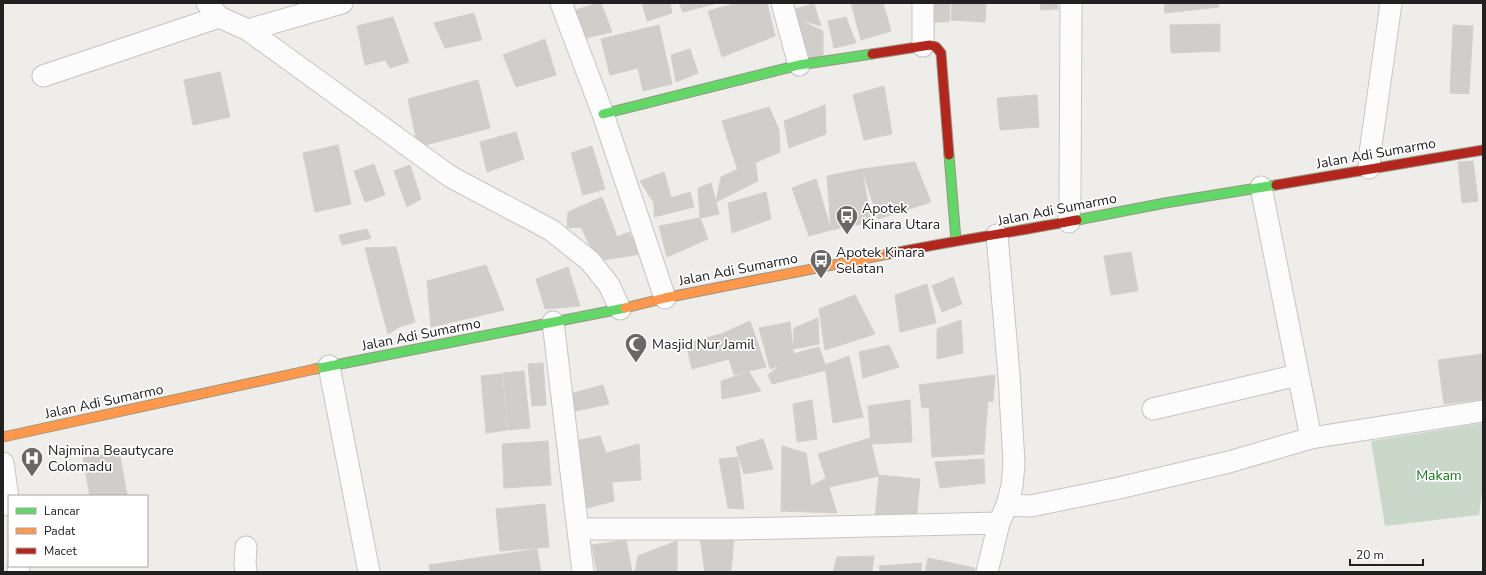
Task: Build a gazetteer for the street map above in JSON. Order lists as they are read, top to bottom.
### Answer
{
  "streets": {
    "main road": ["Jalan Adi Sumarmo"]
  },
  "parks": ["Makam"],
  "places": {
    "bus stop": ["Apotek Kinara Utara", "Apotek Kinara Selatan"],
    "mosque": ["Masjid Nur Jamil"],
    "hospital": ["Najmina Beautycare Colomadu"]
  },
  "legend": ["Lancar", "Padat", "Macet"],
  "scale_bar": "20 m"
}
